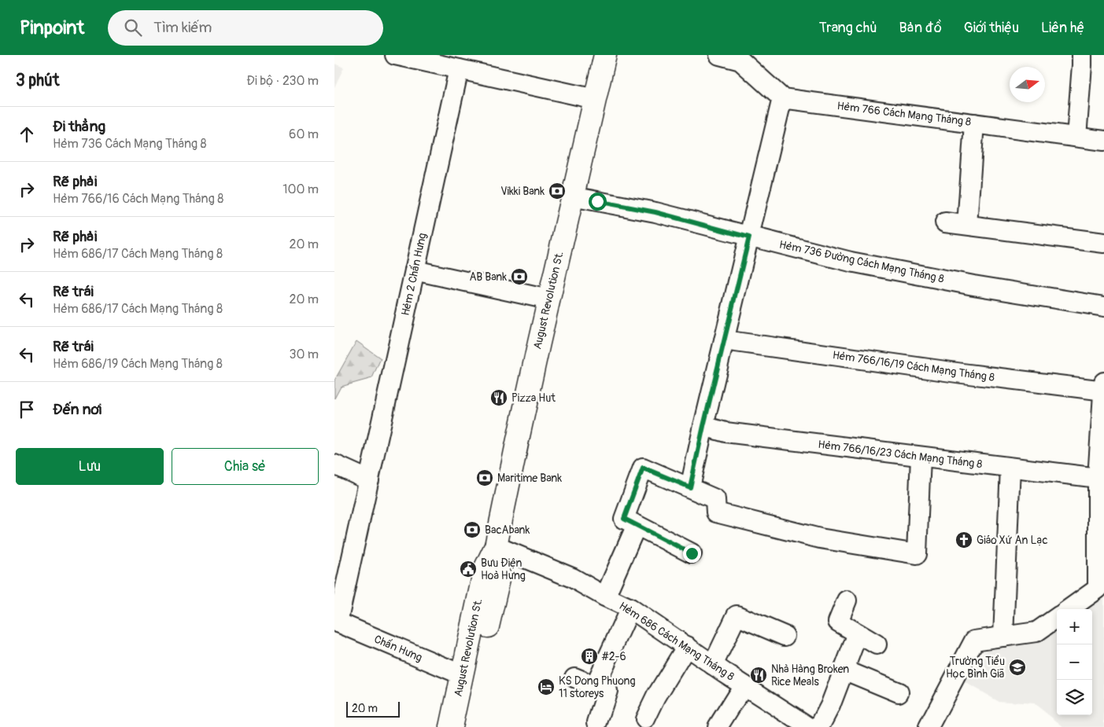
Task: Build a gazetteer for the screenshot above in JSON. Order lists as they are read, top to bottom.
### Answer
{
  "streets": {
    "main road": ["August Revolution St."],
    "street": [
      "Hẻm 766 Cách Mạng Tháng 8",
      "Hẻm 736 Đường Cách Mạng Tháng 8",
      "Hẻm 2 Chấn Hưng",
      "Hẻm 766/16/19 Cách Mạng Tháng 8",
      "Hẻm 766/16/23 Cách Mạng Tháng 8",
      "Hẻm 686 Cách Mạng Tháng 8",
      "Chấn Hưng"
    ]
  },
  "crossings": [
    ["Hẻm 736 Đường Cách Mạng Tháng 8", "August Revolution St."],
    ["Hẻm 2 Chấn Hưng", "Chấn Hưng"],
    ["August Revolution St.", "Hẻm 686 Cách Mạng Tháng 8"],
    ["August Revolution St.", "Chấn Hưng"]
  ],
  "places": {
    "bank": [
      "Vikki Bank",
      "AB Bank",
      "Maritime Bank",
      "BacAbank"
    ],
    "restaurant": ["Pizza Hut", "Nhà Hàng Broken Rice Meals"],
    "church": ["Giáo Xứ An Lạc"],
    "public building": ["Bưu Điện Hoà Hưng"],
    "building": ["#2-6"],
    "school or university": ["Trường Tiểu Học Bình Giã"],
    "hotel": ["KS Dong Phuong 11 storeys"]
  },
  "scale_bar": "20 m",
  "north": "right",
  "page": {
    "header": "Pinpoint",
    "search": "Tìm kiếm",
    "nav": [
      "Trang chủ",
      "Bản đồ",
      "Giới thiệu",
      "Liên hệ"
    ],
    "heading": ["3 phút", "Đi bộ · 230 m"],
    "list": [
      ["Đi thẳng", "Hẻm 736 Cách Mạng Tháng 8", "60 m"],
      ["Rẽ phải", "Hẻm 766/16 Cách Mạng Tháng 8", "100 m"],
      ["Rẽ phải", "Hẻm 686/17 Cách Mạng Tháng 8", "20 m"],
      ["Rẽ trái", "Hẻm 686/17 Cách Mạng Tháng 8", "20 m"],
      ["Rẽ trái", "Hẻm 686/19 Cách Mạng Tháng 8", "30 m"],
      "Đến nơi"
    ],
    "buttons": ["Lưu", "Chia sẻ"],
    "map_buttons": ["+", "−"],
    "scale": "20 m"
  }
}
